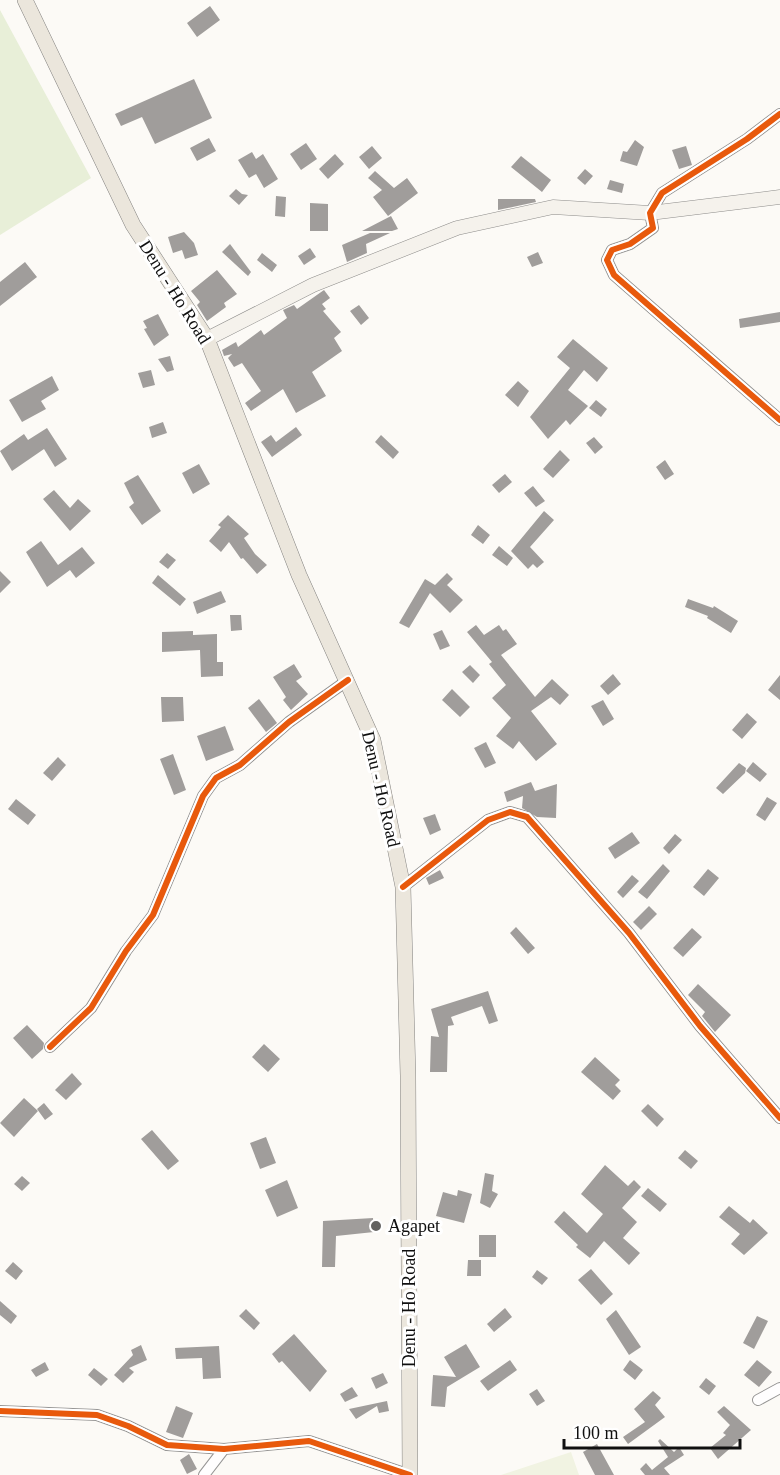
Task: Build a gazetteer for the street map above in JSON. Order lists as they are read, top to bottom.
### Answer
{
  "streets": {
    "main road": ["Denu - Ho Road"]
  },
  "places": ["Agapet"],
  "scale_bar": "100 m"
}
